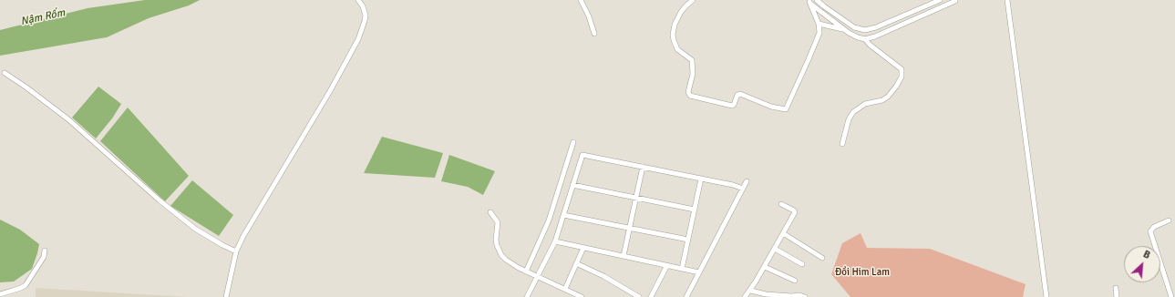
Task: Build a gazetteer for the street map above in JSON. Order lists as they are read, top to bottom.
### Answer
{
  "water": ["Nậm Rốm"],
  "parks": ["Đồi Him Lam"],
  "north": "top right"
}
